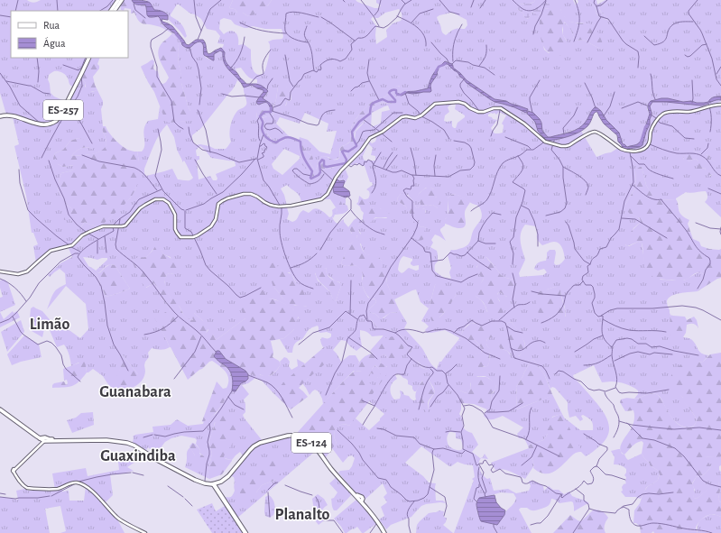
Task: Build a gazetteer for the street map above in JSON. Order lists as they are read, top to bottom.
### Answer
{
  "streets": {
    "main road": ["ES-257", "ES-124"]
  },
  "districts": [
    "Limão",
    "Guanabara",
    "Guaxindiba",
    "Planalto"
  ],
  "legend": ["Rua", "Água"]
}
